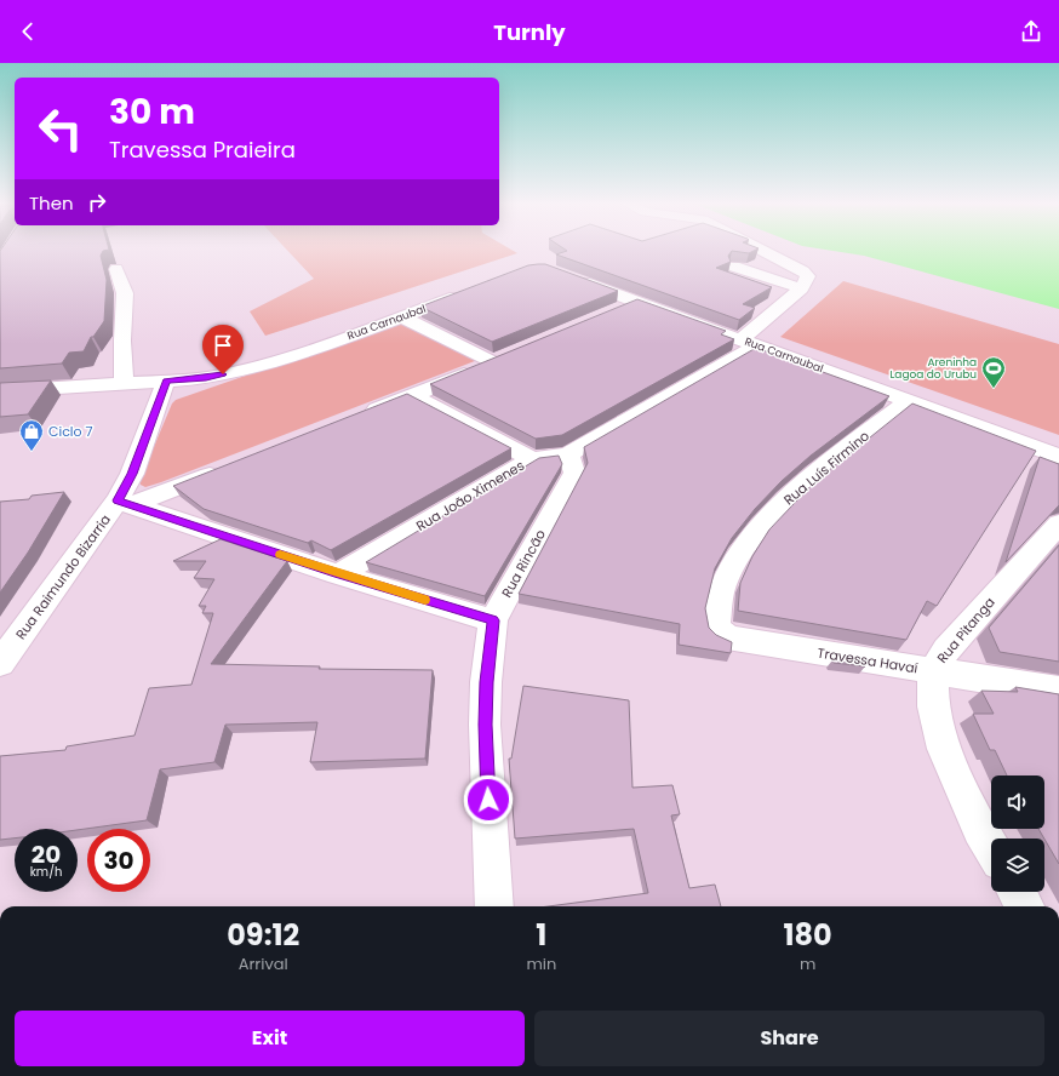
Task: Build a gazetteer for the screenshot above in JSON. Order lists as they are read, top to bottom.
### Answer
{
  "streets": {
    "street": [
      "Rua Carnaubal",
      "Rua Luís Firmino",
      "Rua João Ximenes",
      "Rua Rincão",
      "Rua Raimundo Bizarria",
      "Rua Pitanga",
      "Travessa Havaí"
    ]
  },
  "crossings": [
    ["Rua Carnaubal", "Rua Luís Firmino"],
    ["Rua Carnaubal", "Rua João Ximenes"],
    ["Rua Carnaubal", "Rua Raimundo Bizarria"],
    ["Rua Luís Firmino", "Travessa Havaí"],
    ["Rua João Ximenes", "Rua Rincão"],
    ["Rua Pitanga", "Travessa Havaí"]
  ],
  "places": {
    "sports": ["Areninha Lagoa do Urubu"],
    "shop": ["Ciclo 7"]
  },
  "page": {
    "header": "Turnly",
    "turn": ["30 m", "Travessa Praieira"],
    "then": "Then",
    "speed": "20 km/h",
    "limit": "30",
    "eta": [
      "09:12",
      "Arrival",
      "1",
      "min",
      "180",
      "m"
    ],
    "buttons": ["Exit", "Share"]
  }
}
